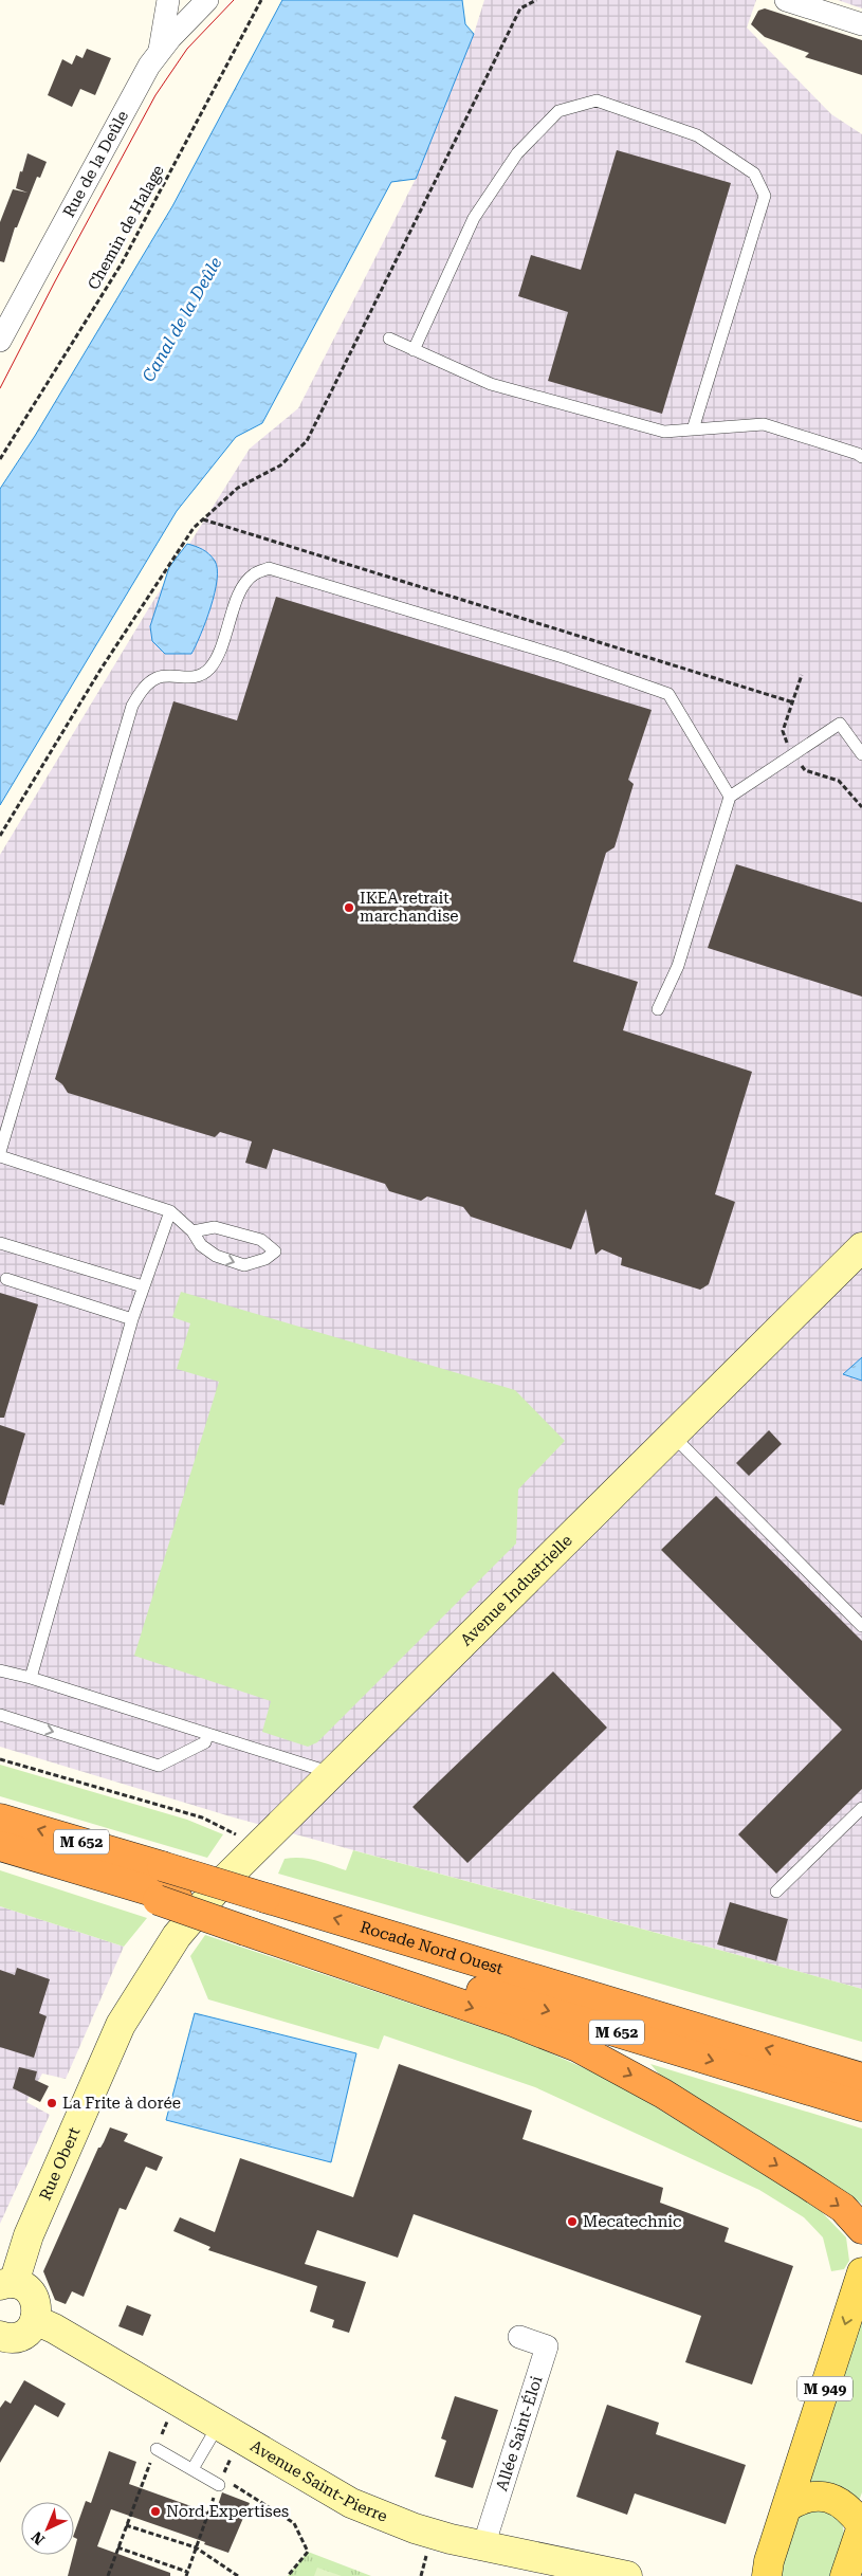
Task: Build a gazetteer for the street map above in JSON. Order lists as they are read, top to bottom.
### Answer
{
  "streets": {
    "highway": ["M 652", "Rocade Nord Ouest"],
    "main road": ["M 949"],
    "street": [
      "Rue de la Deûle",
      "Avenue Industrielle",
      "Rue Obert",
      "Allée Saint-Éloi",
      "Avenue Saint-Pierre"
    ],
    "path": ["Chemin de Halage"]
  },
  "crossings": [
    ["Avenue Industrielle", "Rue Obert"],
    ["M 652", "Rocade Nord Ouest"],
    ["Allée Saint-Éloi", "Avenue Saint-Pierre"]
  ],
  "water": ["Canal de la Deûle"],
  "places": [
    "IKEA retrait marchandise",
    "La Frite à dorée",
    "Mecatechnic",
    "Nord Expertises"
  ],
  "north": "bottom left"
}
